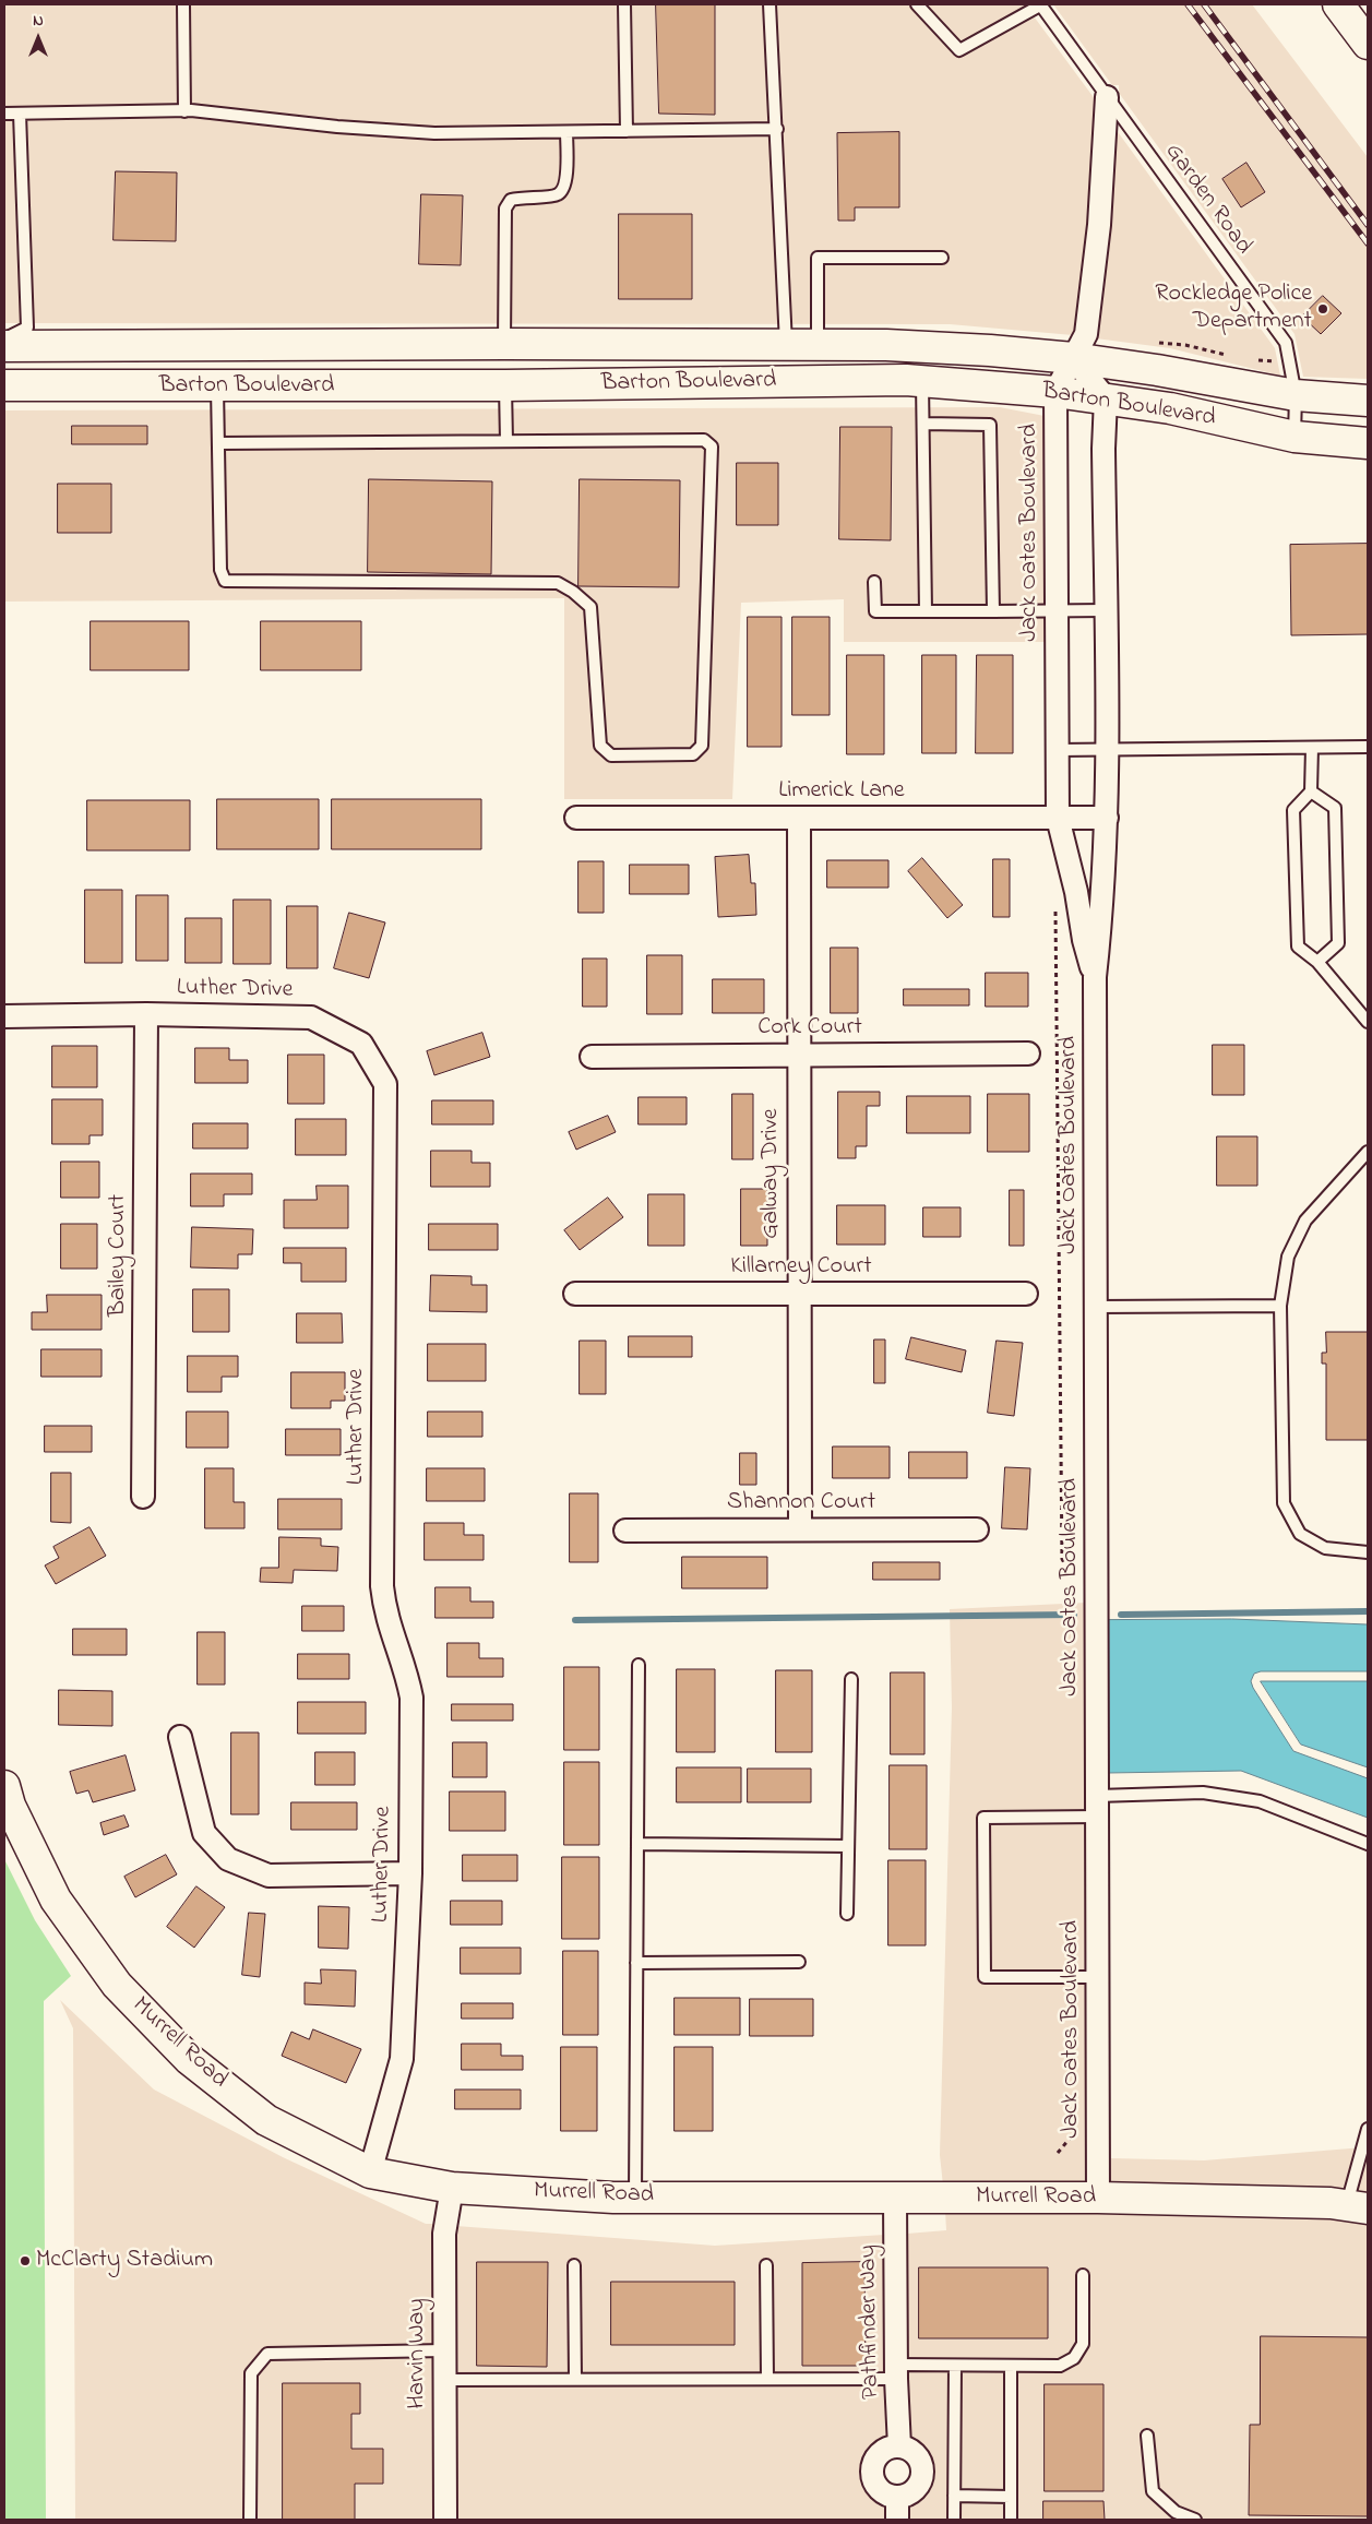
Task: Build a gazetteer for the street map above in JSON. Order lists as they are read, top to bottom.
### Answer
{
  "streets": {
    "main road": ["Barton Boulevard", "Murrell Road"],
    "street": [
      "Jack Oates Boulevard",
      "Limerick Lane",
      "Luther Drive",
      "Cork Court",
      "Galway Drive",
      "Bailey Court",
      "Killarney Court",
      "Shannon Court",
      "Pathfinder Way",
      "Harvin Way"
    ],
    "lane": ["Garden Road"]
  },
  "crossings": [
    ["Garden Road", "Barton Boulevard"],
    ["Garden Road", "Jack Oates Boulevard"],
    ["Barton Boulevard", "Jack Oates Boulevard"],
    ["Jack Oates Boulevard", "Limerick Lane"],
    ["Jack Oates Boulevard", "Murrell Road"],
    ["Limerick Lane", "Galway Drive"],
    ["Luther Drive", "Bailey Court"],
    ["Luther Drive", "Murrell Road"],
    ["Cork Court", "Galway Drive"],
    ["Galway Drive", "Killarney Court"],
    ["Galway Drive", "Shannon Court"],
    ["Murrell Road", "Pathfinder Way"],
    ["Murrell Road", "Harvin Way"]
  ],
  "places": ["Rockledge Police Department", "McClarty Stadium"],
  "north": "top"
}
